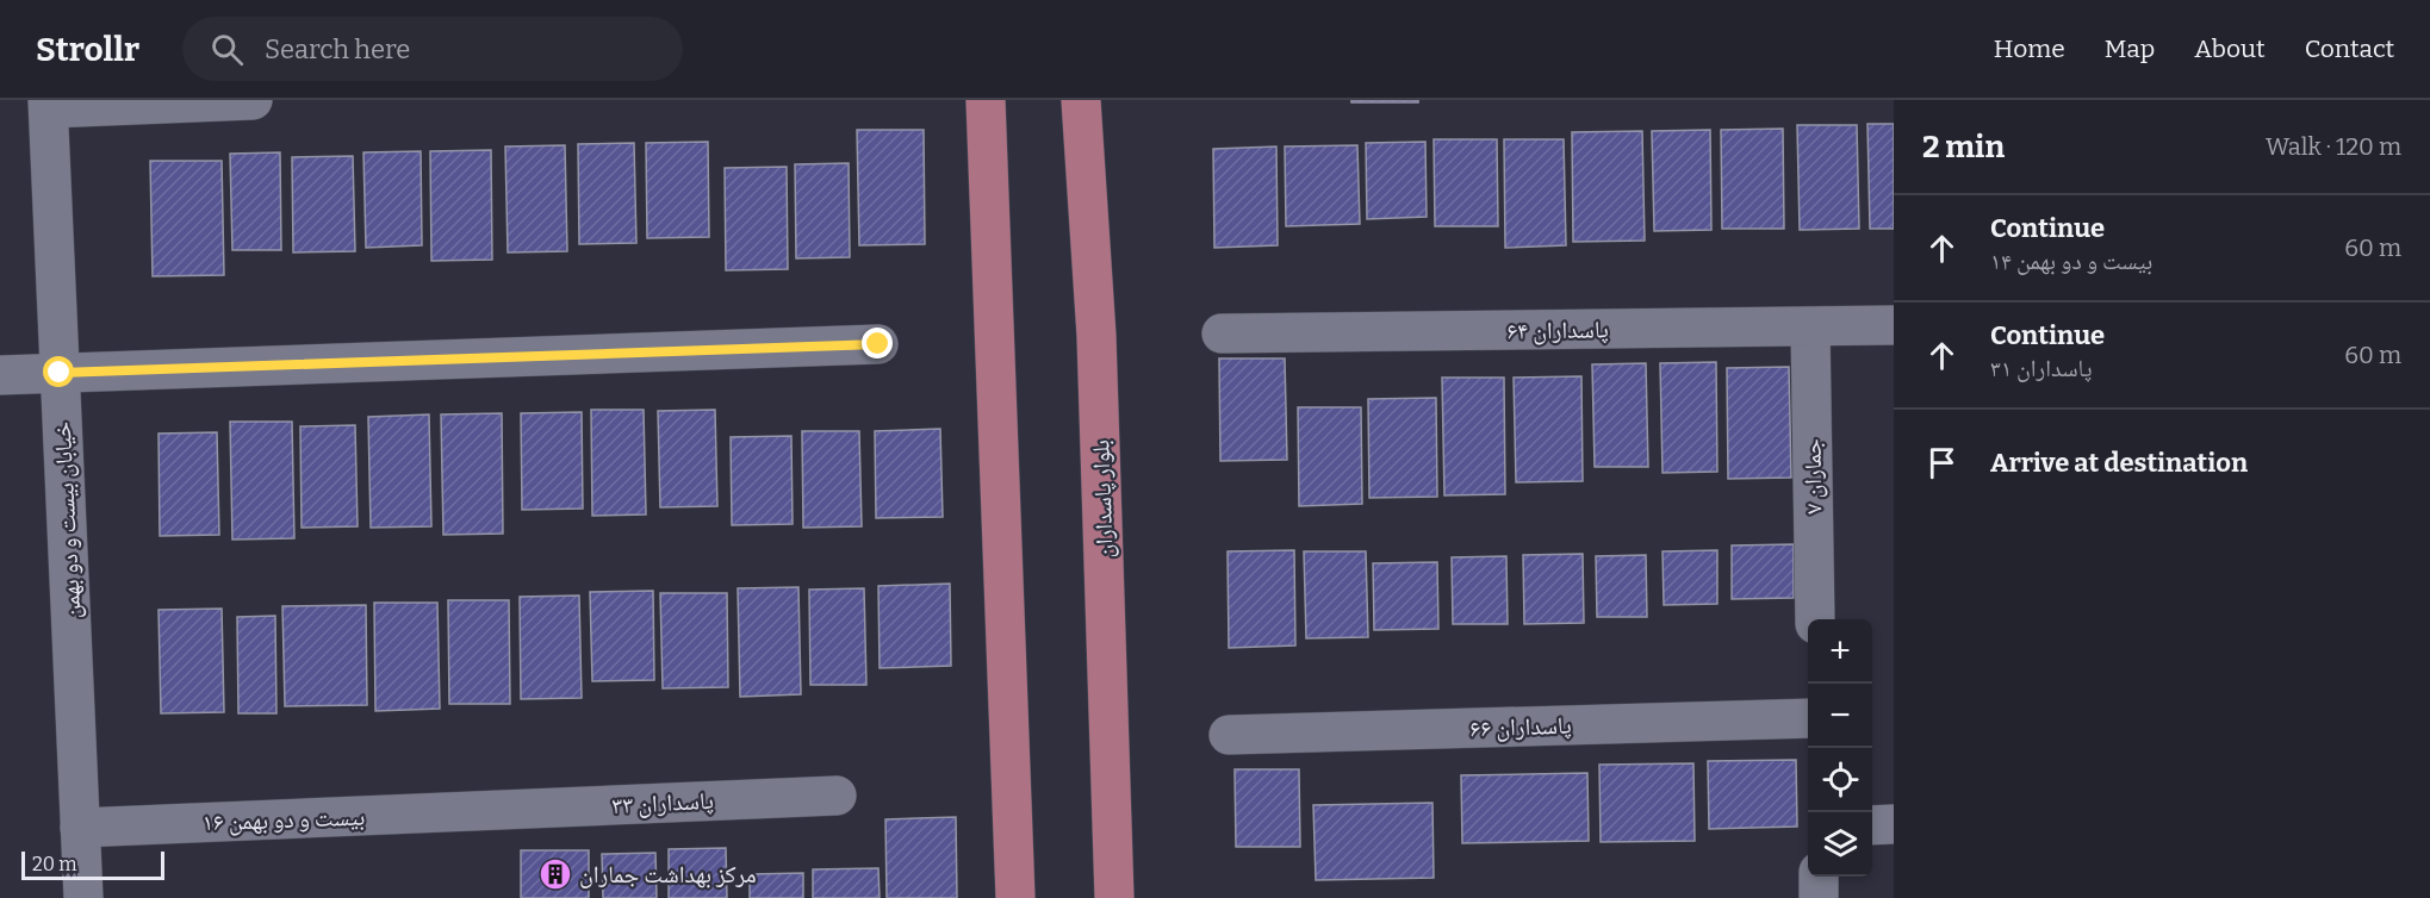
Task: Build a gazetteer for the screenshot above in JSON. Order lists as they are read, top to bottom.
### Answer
{
  "streets": {
    "main road": ["بلوار پاسداران"],
    "street": [
      "پاسداران ۶۴",
      "جماران ۷",
      "خیابان بیست و دو بهمن",
      "پاسداران ۶۶",
      "پاسداران ۳۳",
      "بیست و دو بهمن ۱۶"
    ]
  },
  "crossings": [
    ["پاسداران ۶۴", "جماران ۷"],
    ["خیابان بیست و دو بهمن", "بیست و دو بهمن ۱۶"],
    ["پاسداران ۳۳", "بیست و دو بهمن ۱۶"]
  ],
  "places": {
    "building": ["مرکز بهداشت جماران"]
  },
  "scale_bar": "20 m",
  "page": {
    "header": "Strollr",
    "search": "Search here",
    "nav": [
      "Home",
      "Map",
      "About",
      "Contact"
    ],
    "heading": ["2 min", "Walk · 120 m"],
    "list": [
      ["Continue", "بیست و دو بهمن ۱۴", "60 m"],
      ["Continue", "پاسداران ۳۱", "60 m"],
      "Arrive at destination"
    ],
    "map_buttons": ["+", "−"],
    "scale": "20 m"
  }
}
